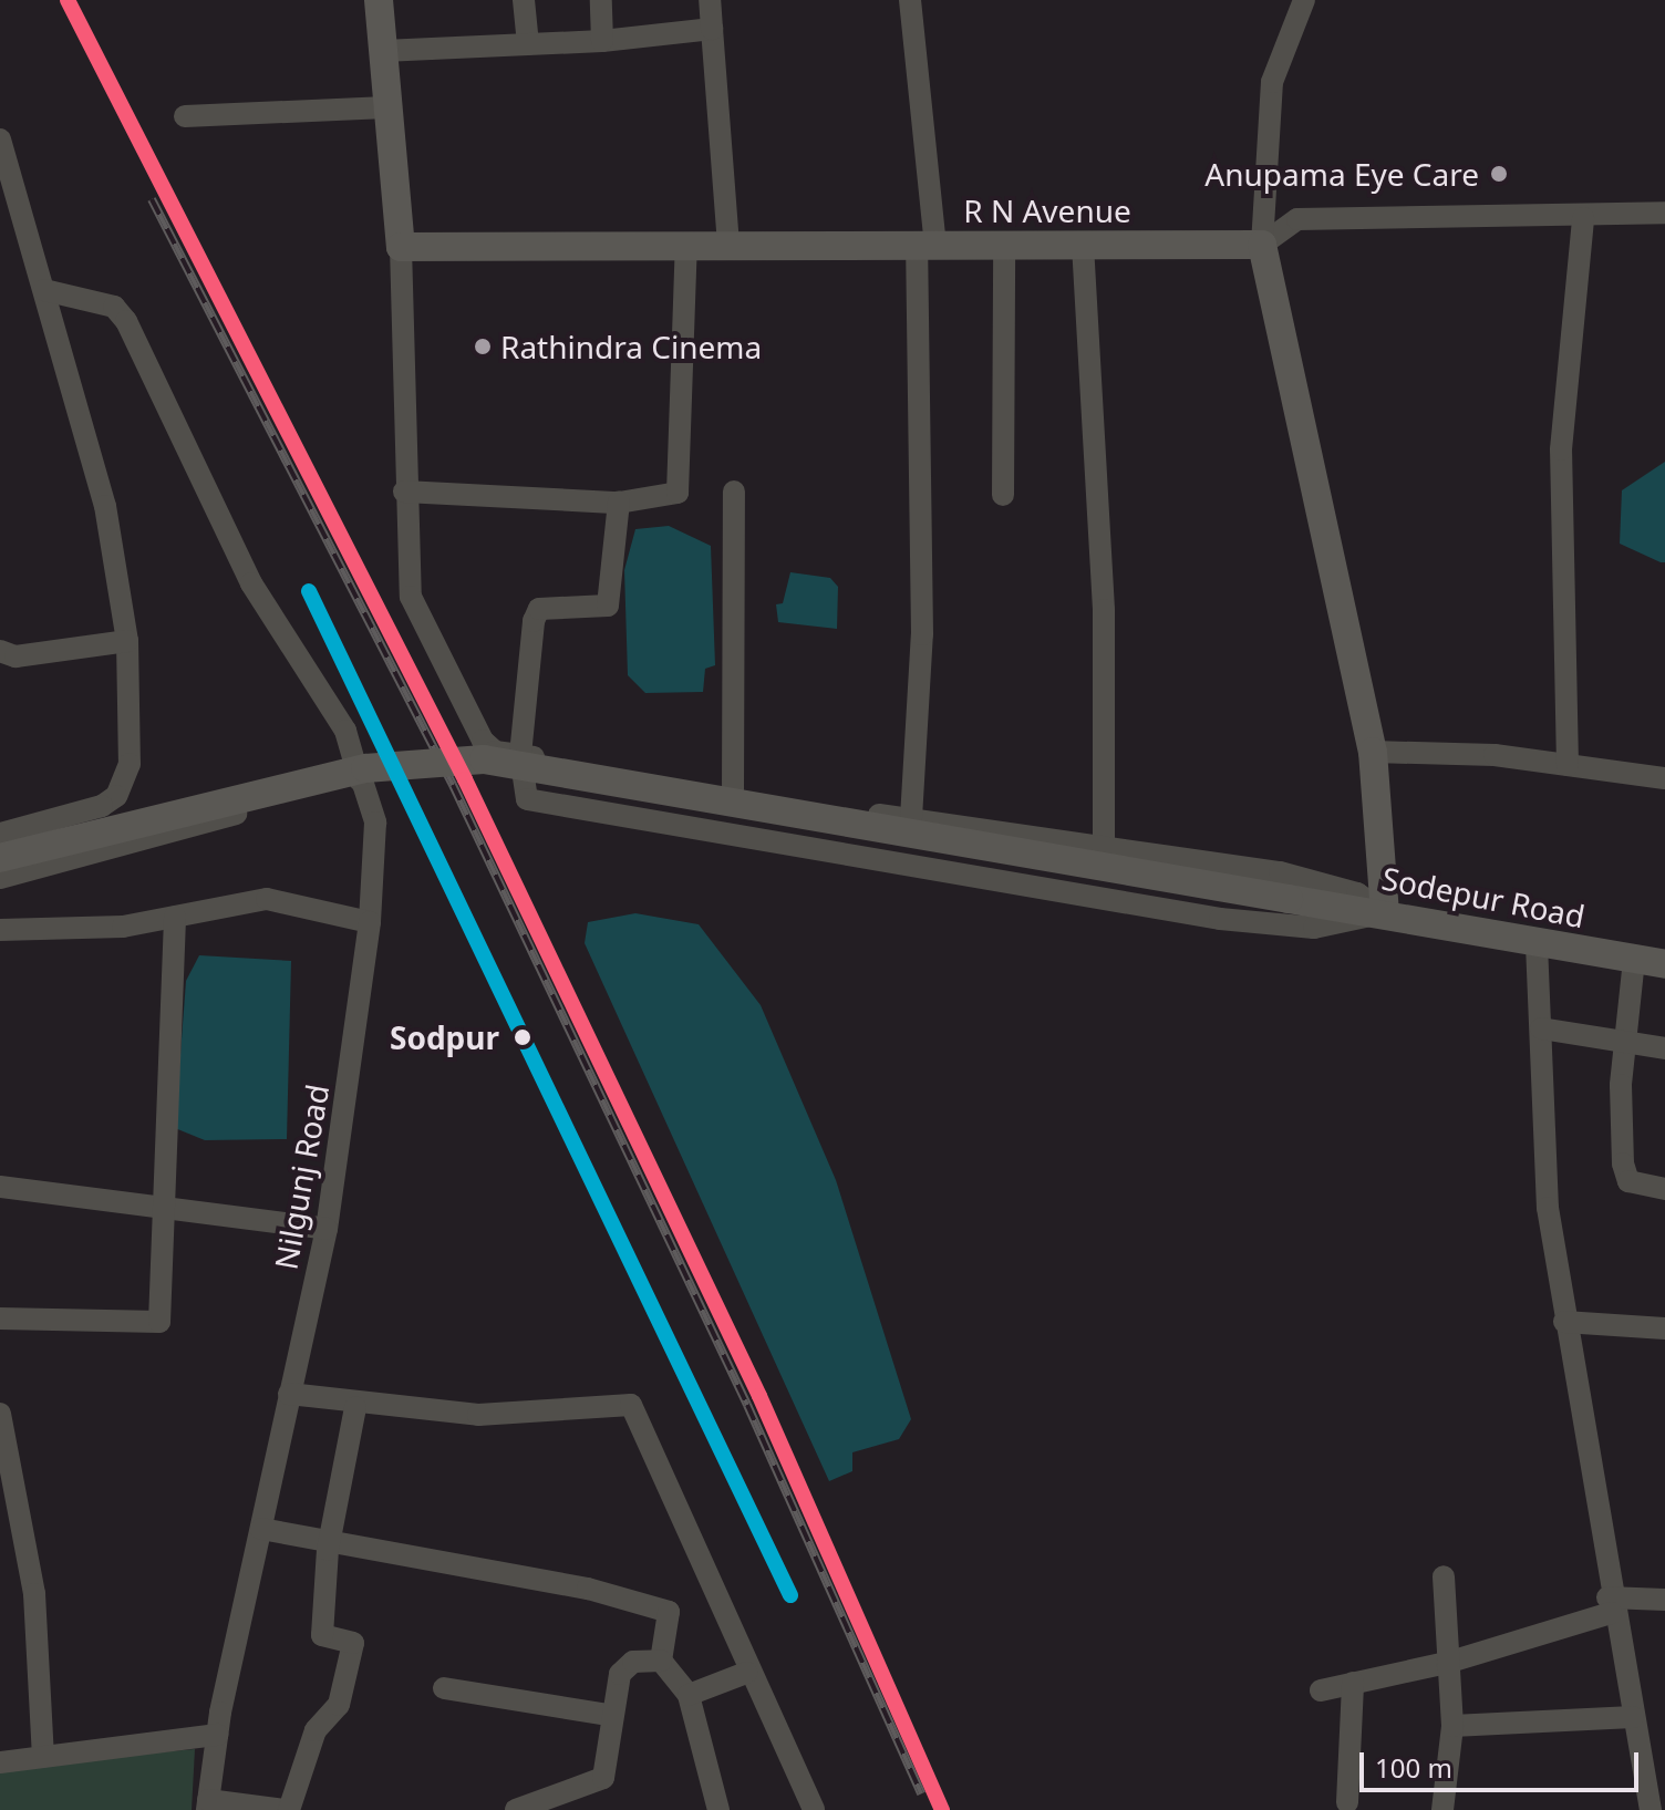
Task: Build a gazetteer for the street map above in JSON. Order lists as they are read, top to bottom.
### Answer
{
  "streets": {
    "main road": ["R N Avenue", "Sodepur Road"],
    "street": ["Nilgunj Road"]
  },
  "places": ["Anupama Eye Care", "Rathindra Cinema", "Sodpur"],
  "scale_bar": "100 m"
}
